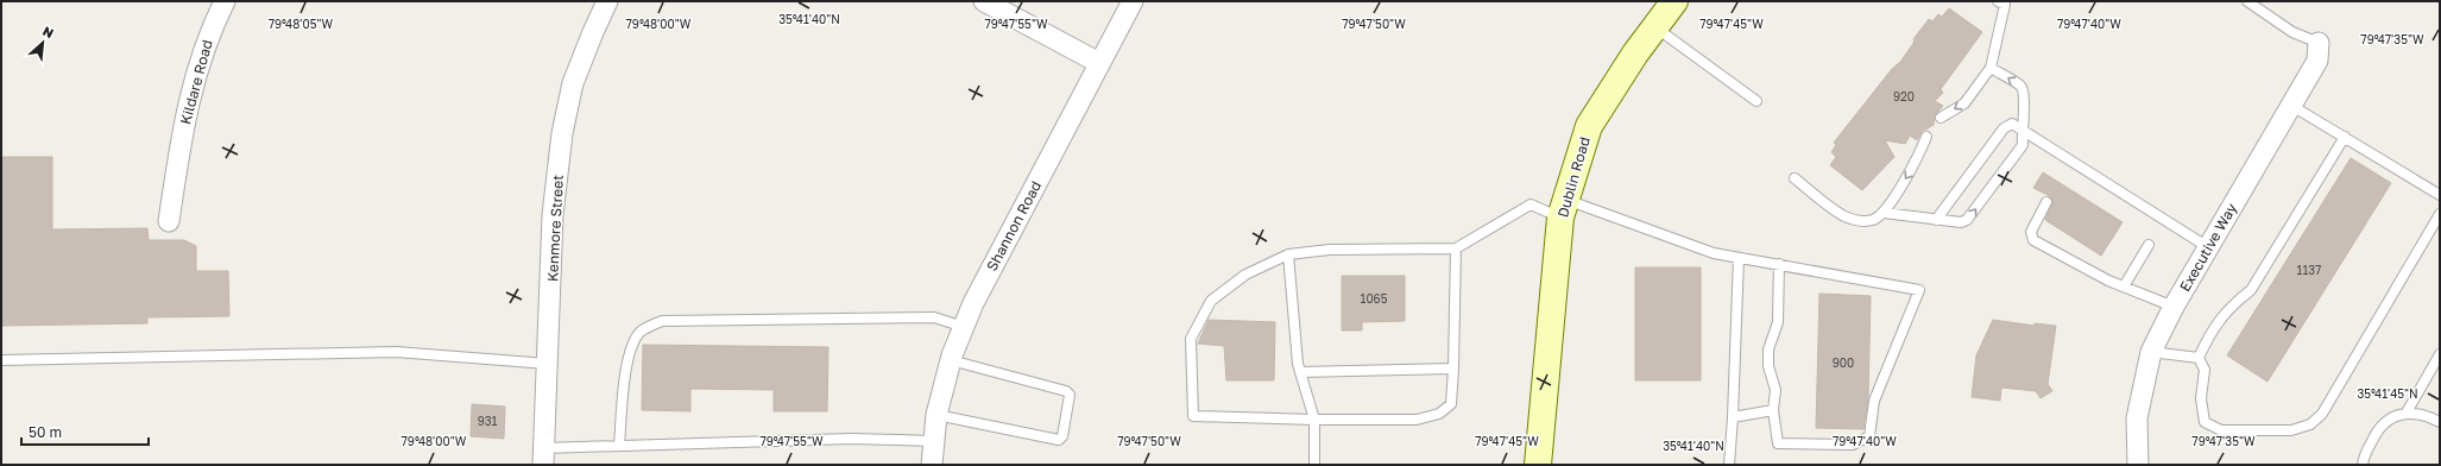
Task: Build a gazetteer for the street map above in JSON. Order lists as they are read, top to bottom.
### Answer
{
  "streets": {
    "street": [
      "Kildare Road",
      "Dublin Road",
      "Shannon Road",
      "Kenmore Street",
      "Executive Way"
    ]
  },
  "house_numbers": [
    "920",
    "1137",
    "1065",
    "900",
    "931"
  ],
  "scale_bar": "50 m",
  "north": "top right",
  "coordinates": [
    "35°41'40\"N",
    "79°48'05\"W",
    "79°48'00\"W",
    "79°47'55\"W",
    "79°47'50\"W",
    "79°47'45\"W",
    "79°47'40\"W",
    "79°47'35\"W",
    "35°41'45\"N"
  ]
}
